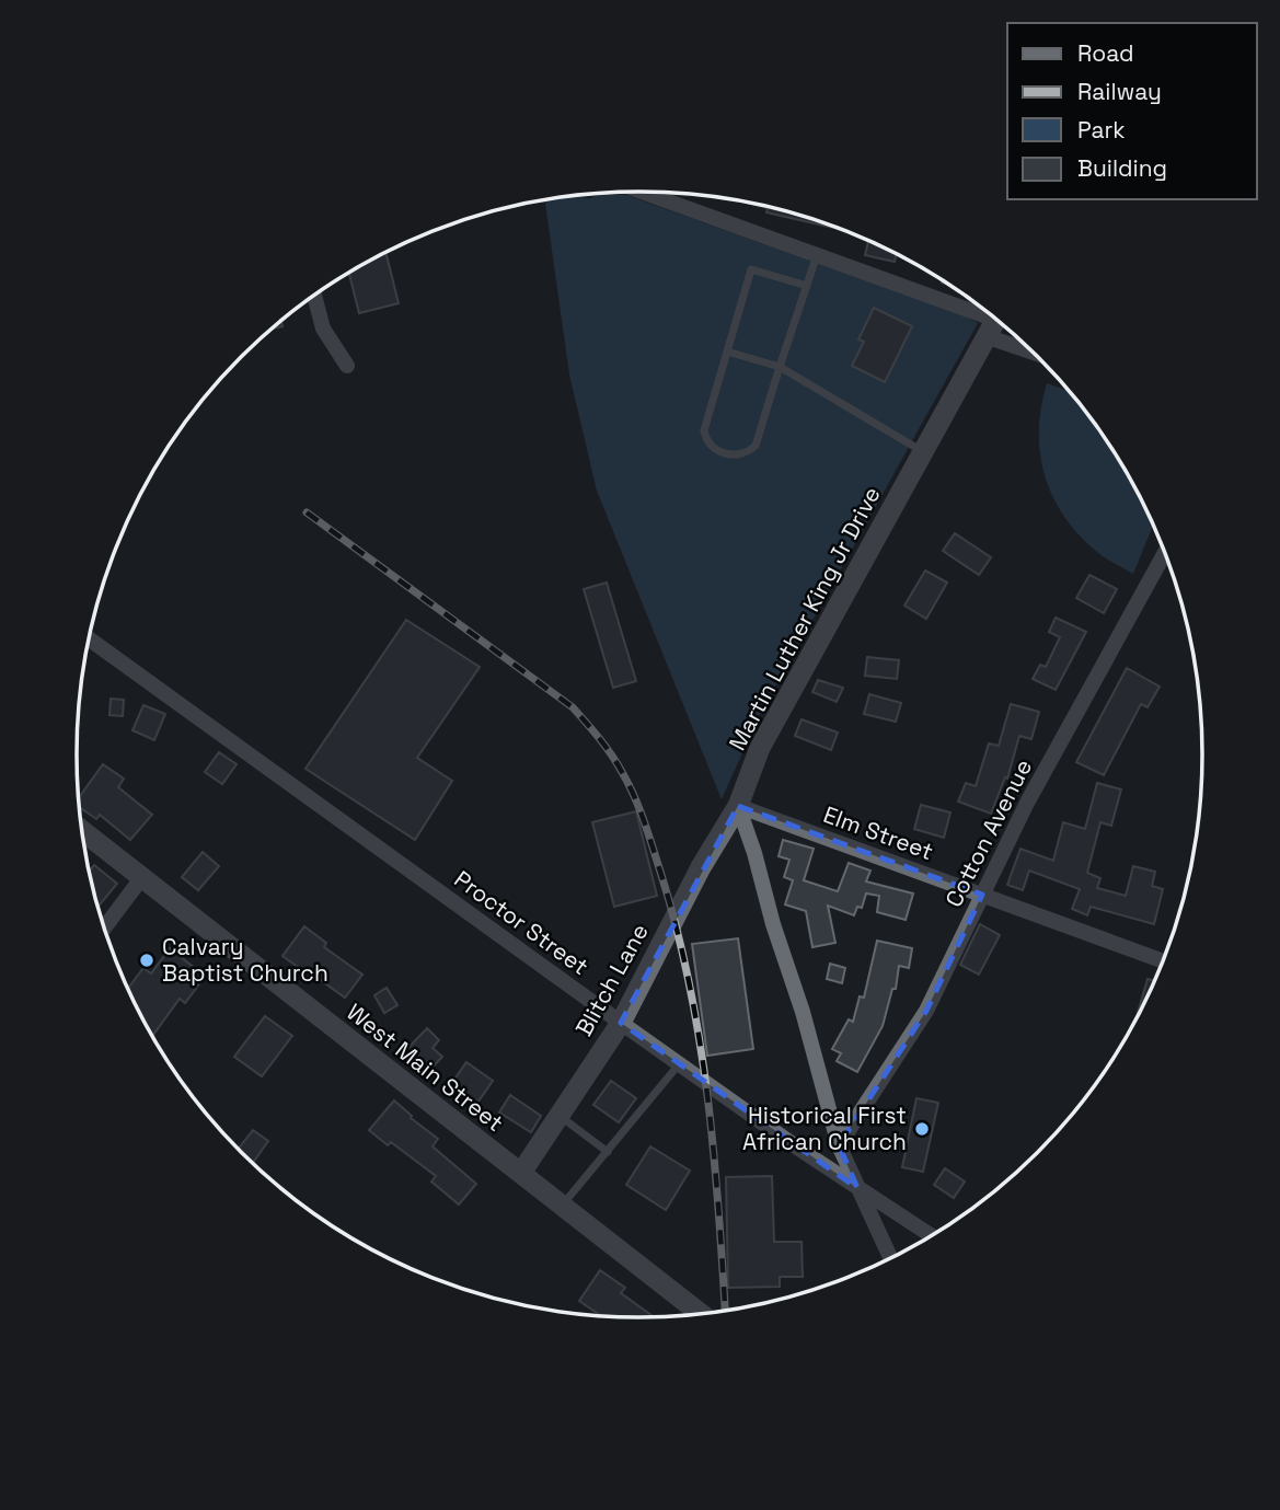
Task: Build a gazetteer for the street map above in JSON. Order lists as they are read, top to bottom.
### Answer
{
  "streets": {
    "street": [
      "Martin Luther King Jr Drive",
      "Elm Street",
      "Cotton Avenue",
      "Proctor Street",
      "Blitch Lane",
      "West Main Street"
    ]
  },
  "crossings": [
    ["Martin Luther King Jr Drive", "Elm Street"],
    ["Martin Luther King Jr Drive", "Blitch Lane"],
    ["Elm Street", "Cotton Avenue"],
    ["Elm Street", "Blitch Lane"],
    ["Proctor Street", "Blitch Lane"],
    ["Blitch Lane", "West Main Street"]
  ],
  "places": ["Calvary Baptist Church", "Historical First African Church"],
  "legend": [
    "Road",
    "Railway",
    "Park",
    "Building"
  ]
}
